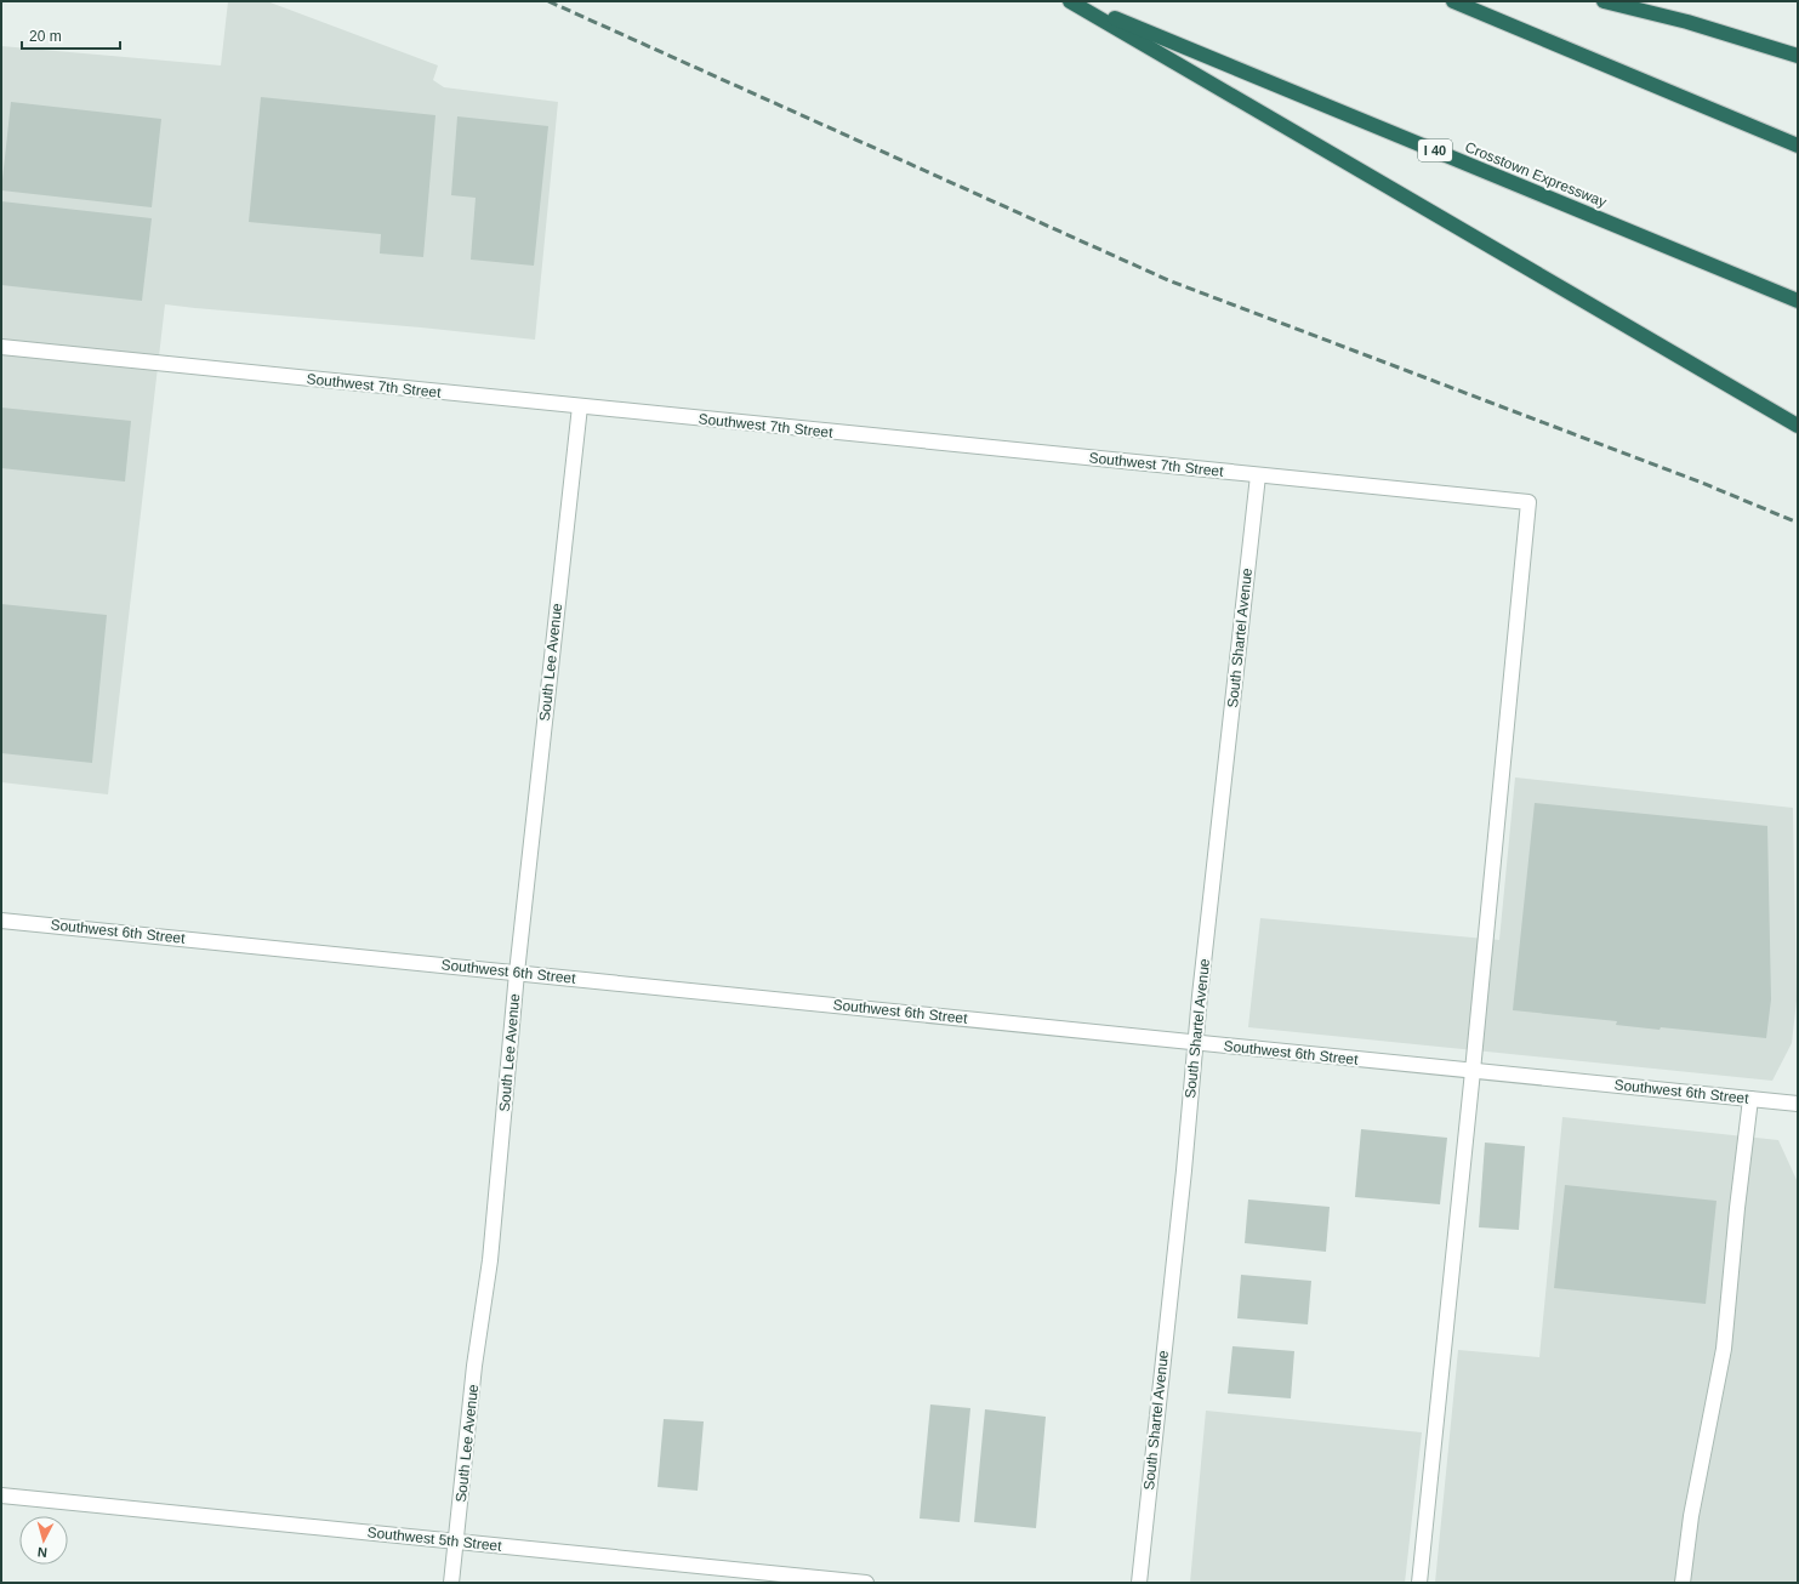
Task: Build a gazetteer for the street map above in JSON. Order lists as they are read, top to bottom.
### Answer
{
  "streets": {
    "highway": ["I 40", "Crosstown Expressway"],
    "street": [
      "Southwest 7th Street",
      "South Shartel Avenue",
      "South Lee Avenue",
      "Southwest 6th Street",
      "Southwest 5th Street"
    ]
  },
  "crossings": [
    ["Southwest 7th Street", "South Shartel Avenue"],
    ["Southwest 7th Street", "South Lee Avenue"],
    ["Southwest 7th Street", "Southwest 6th Street"],
    ["South Shartel Avenue", "Southwest 6th Street"],
    ["South Lee Avenue", "Southwest 6th Street"],
    ["South Lee Avenue", "Southwest 5th Street"]
  ],
  "scale_bar": "20 m",
  "north": "bottom"
}
